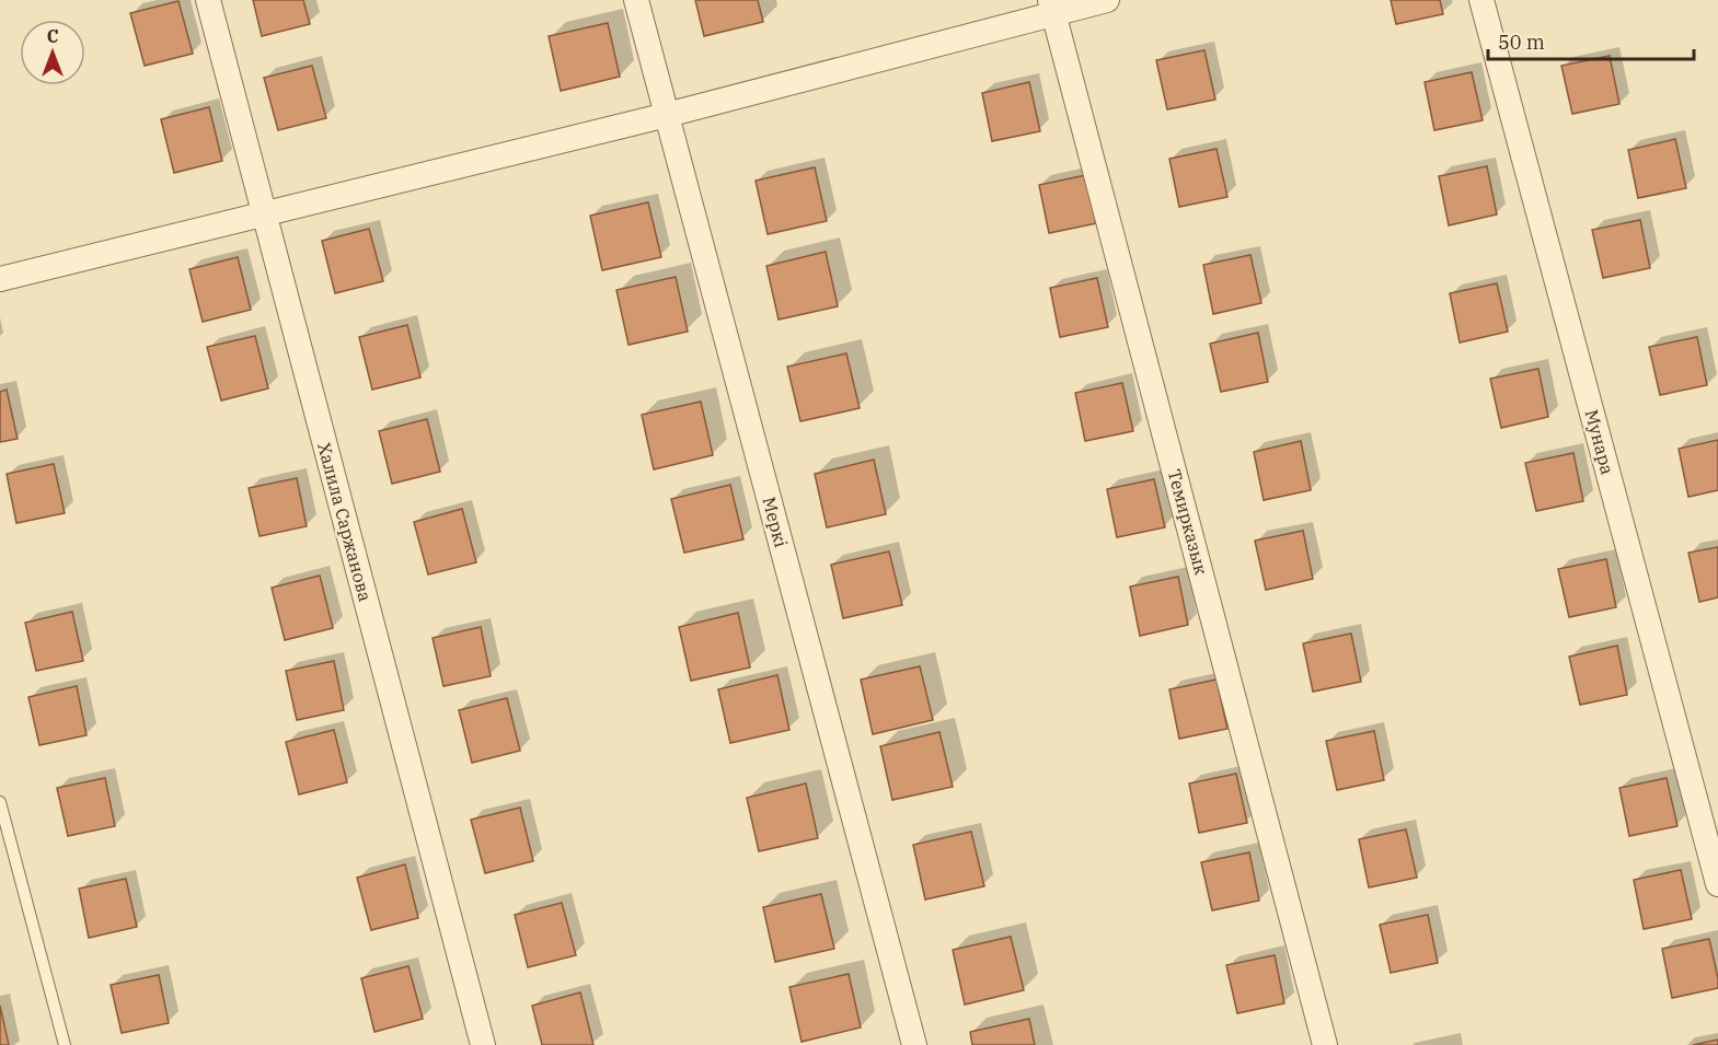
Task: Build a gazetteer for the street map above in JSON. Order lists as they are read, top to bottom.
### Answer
{
  "streets": {
    "street": [
      "Мунара",
      "Халила Саржанова",
      "Меркі",
      "Темирказык"
    ]
  },
  "scale_bar": "50 m",
  "north": "top"
}
